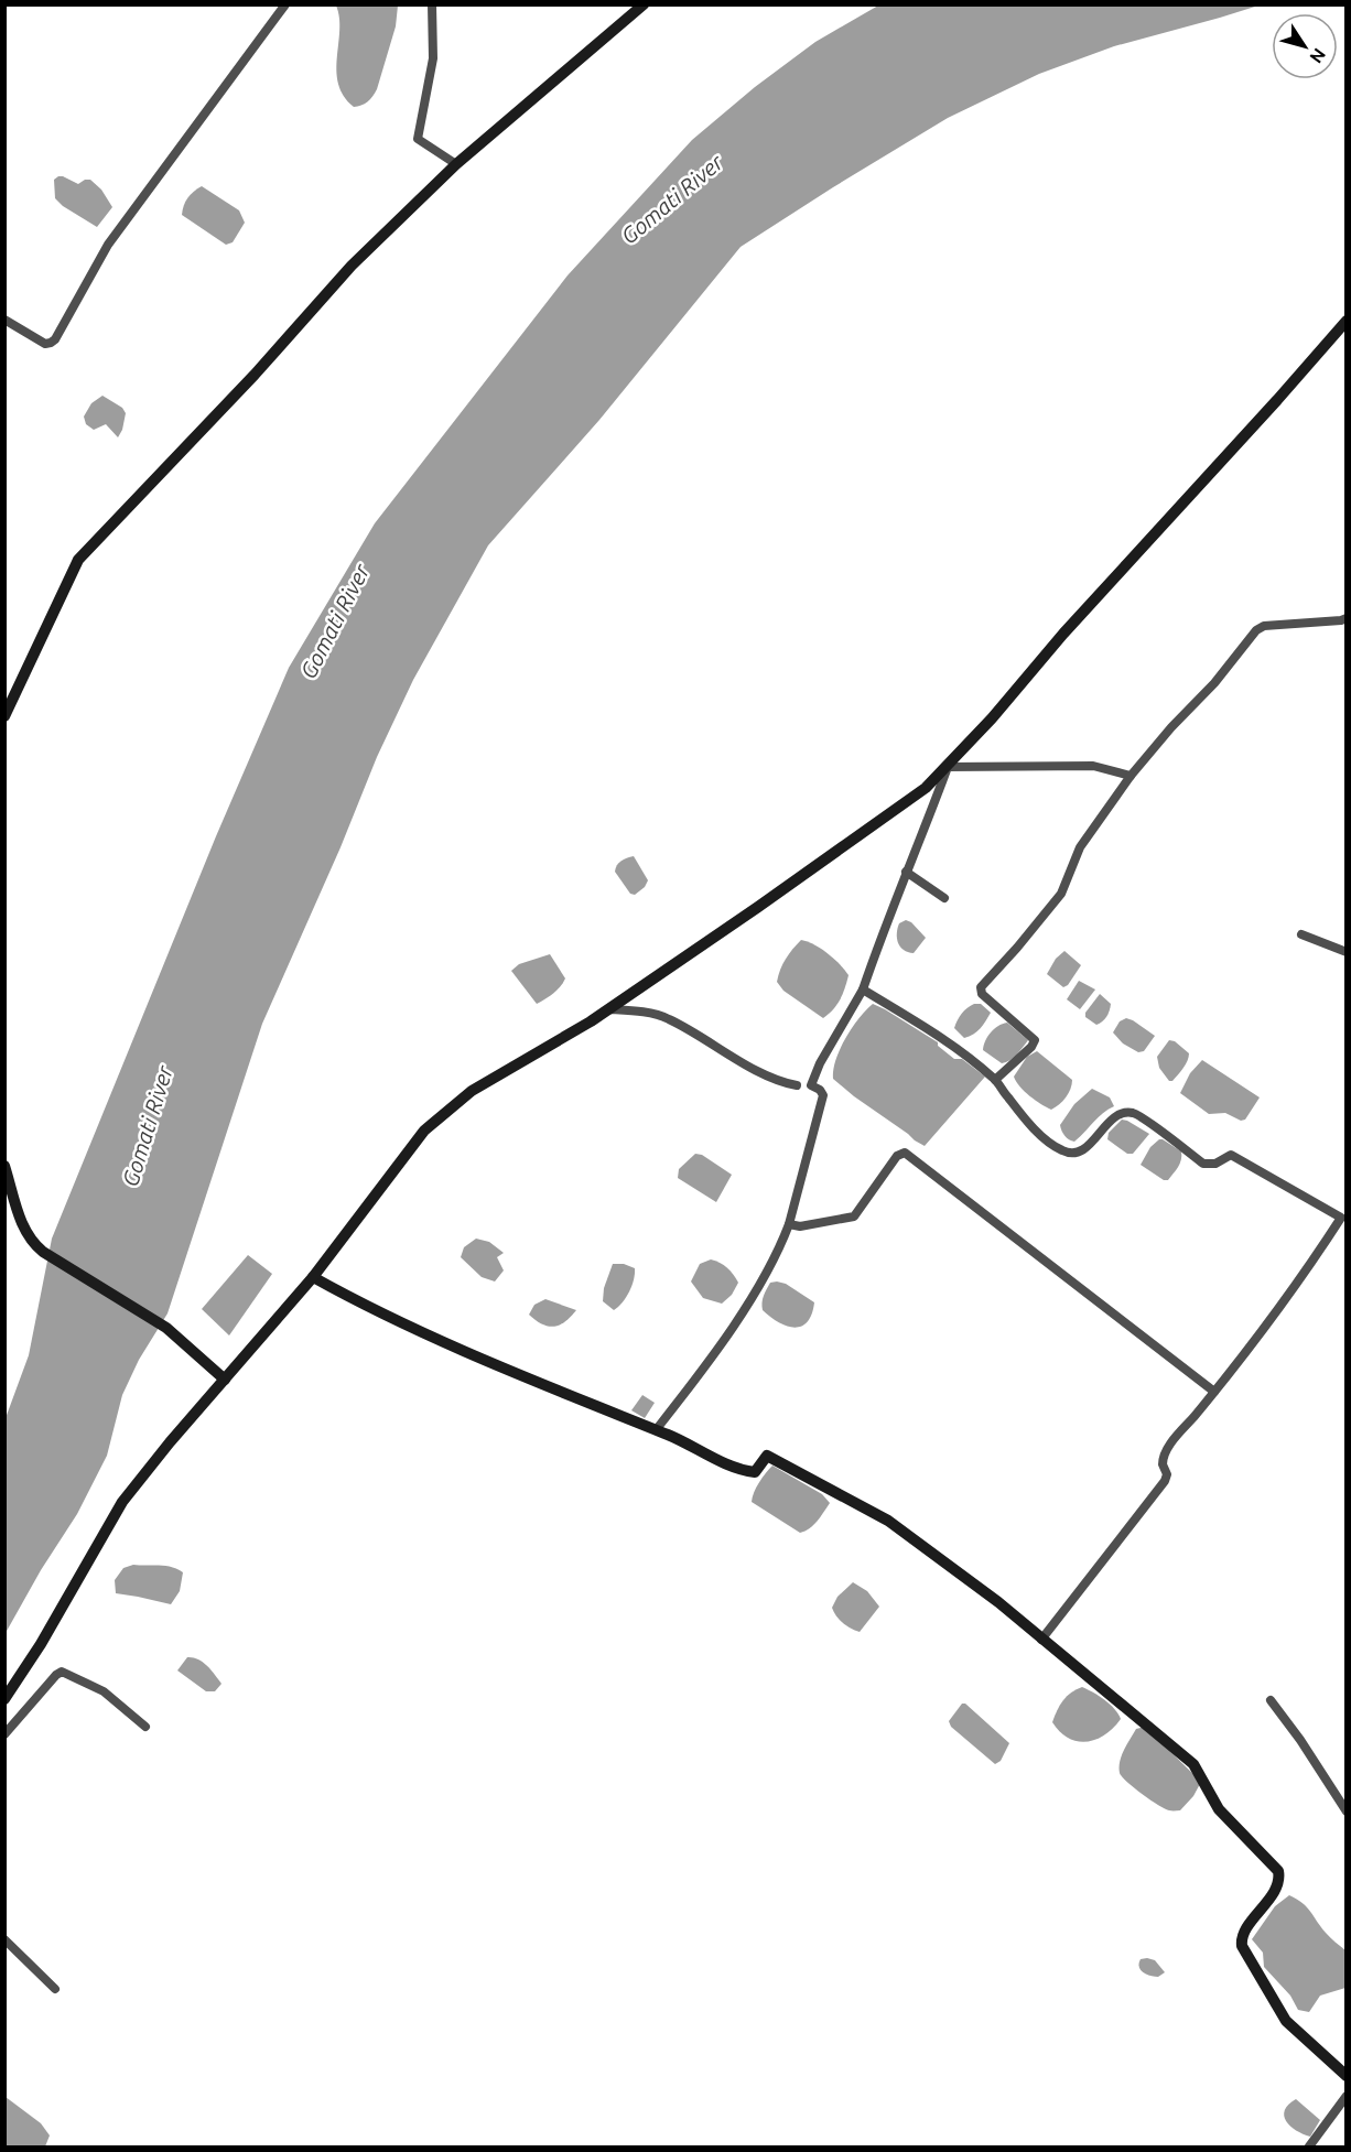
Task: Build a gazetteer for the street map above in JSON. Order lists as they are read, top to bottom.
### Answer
{
  "water": ["Gomati River"],
  "north": "bottom right"
}
